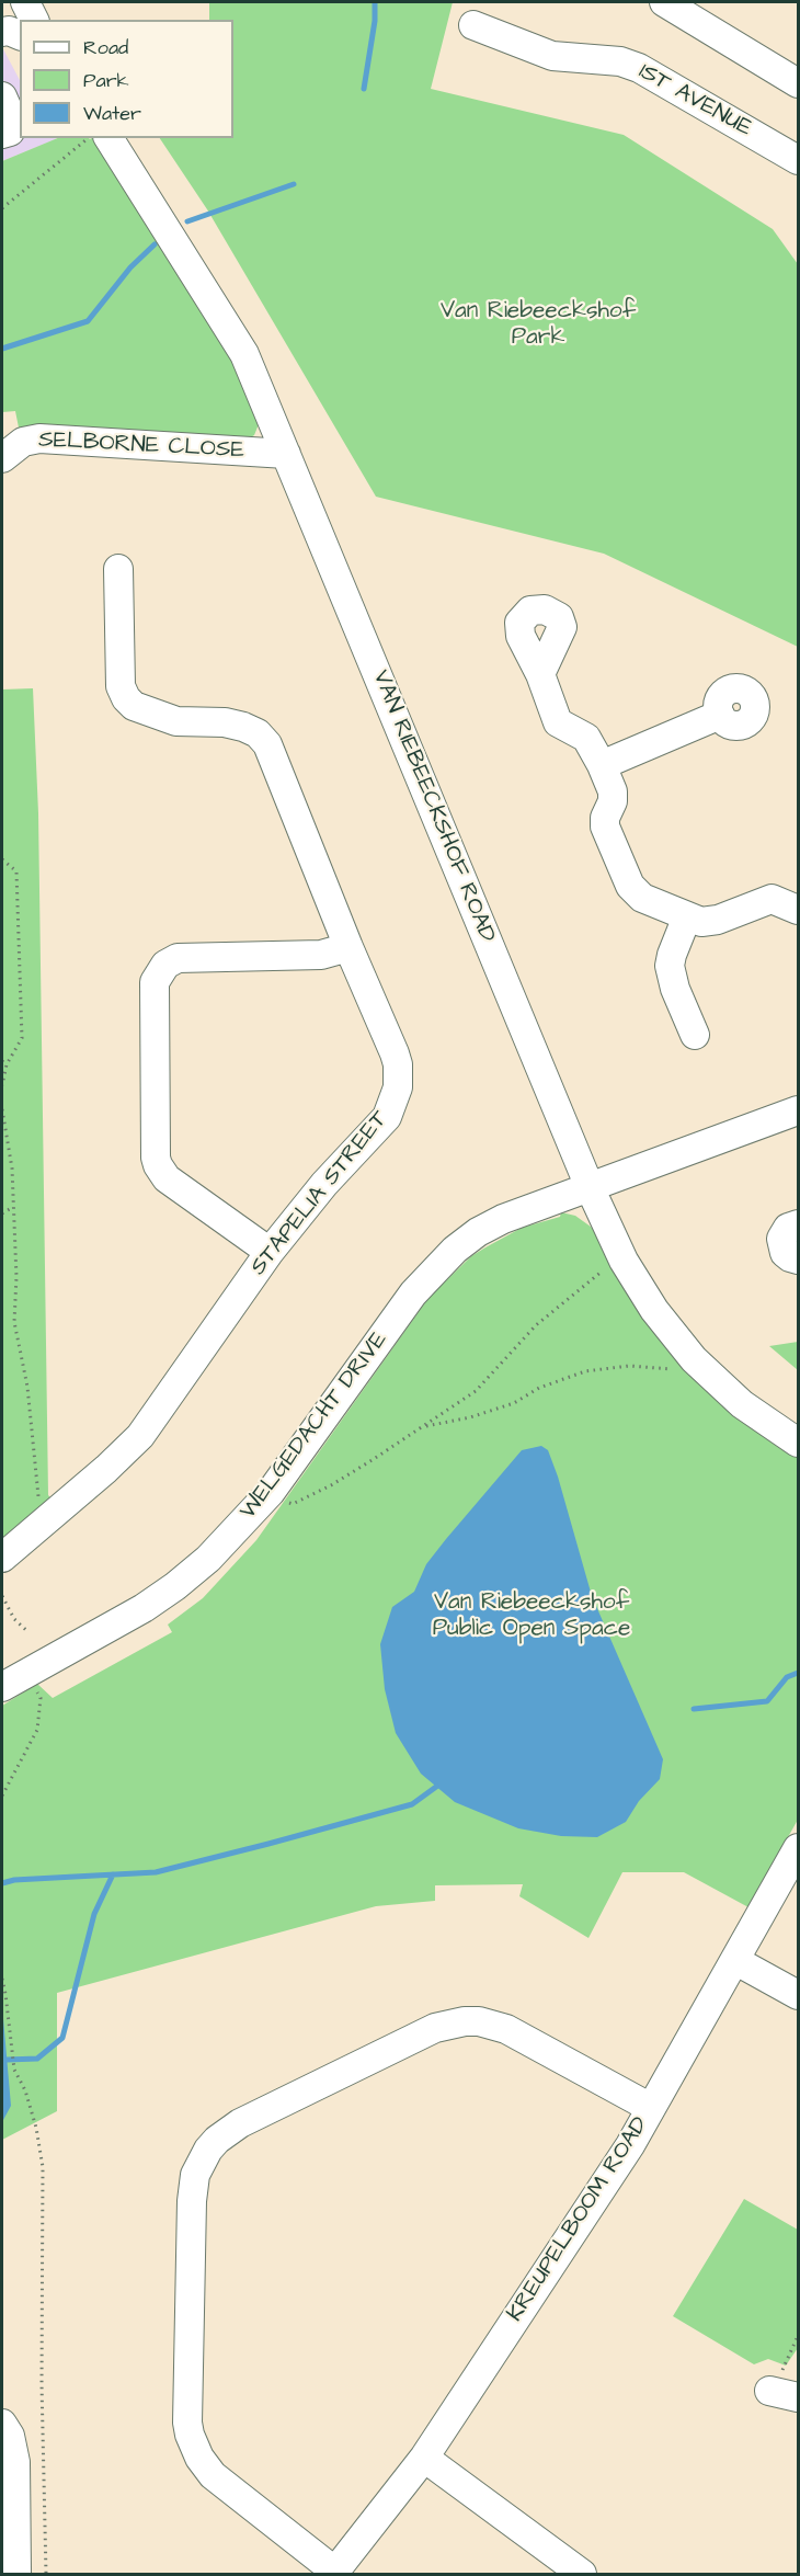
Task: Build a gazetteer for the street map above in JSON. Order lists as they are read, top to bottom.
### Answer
{
  "streets": {
    "street": [
      "1ST AVENUE",
      "SELBORNE CLOSE",
      "VAN RIEBEECKSHOF ROAD",
      "STAPELIA STREET",
      "WELGEDACHT DRIVE",
      "KREUPELBOOM ROAD"
    ]
  },
  "crossings": [
    ["SELBORNE CLOSE", "VAN RIEBEECKSHOF ROAD"],
    ["VAN RIEBEECKSHOF ROAD", "WELGEDACHT DRIVE"]
  ],
  "parks": ["Van Riebeeckshof Park", "Van Riebeeckshof Public Open Space"],
  "legend": ["Road", "Park", "Water"]
}
